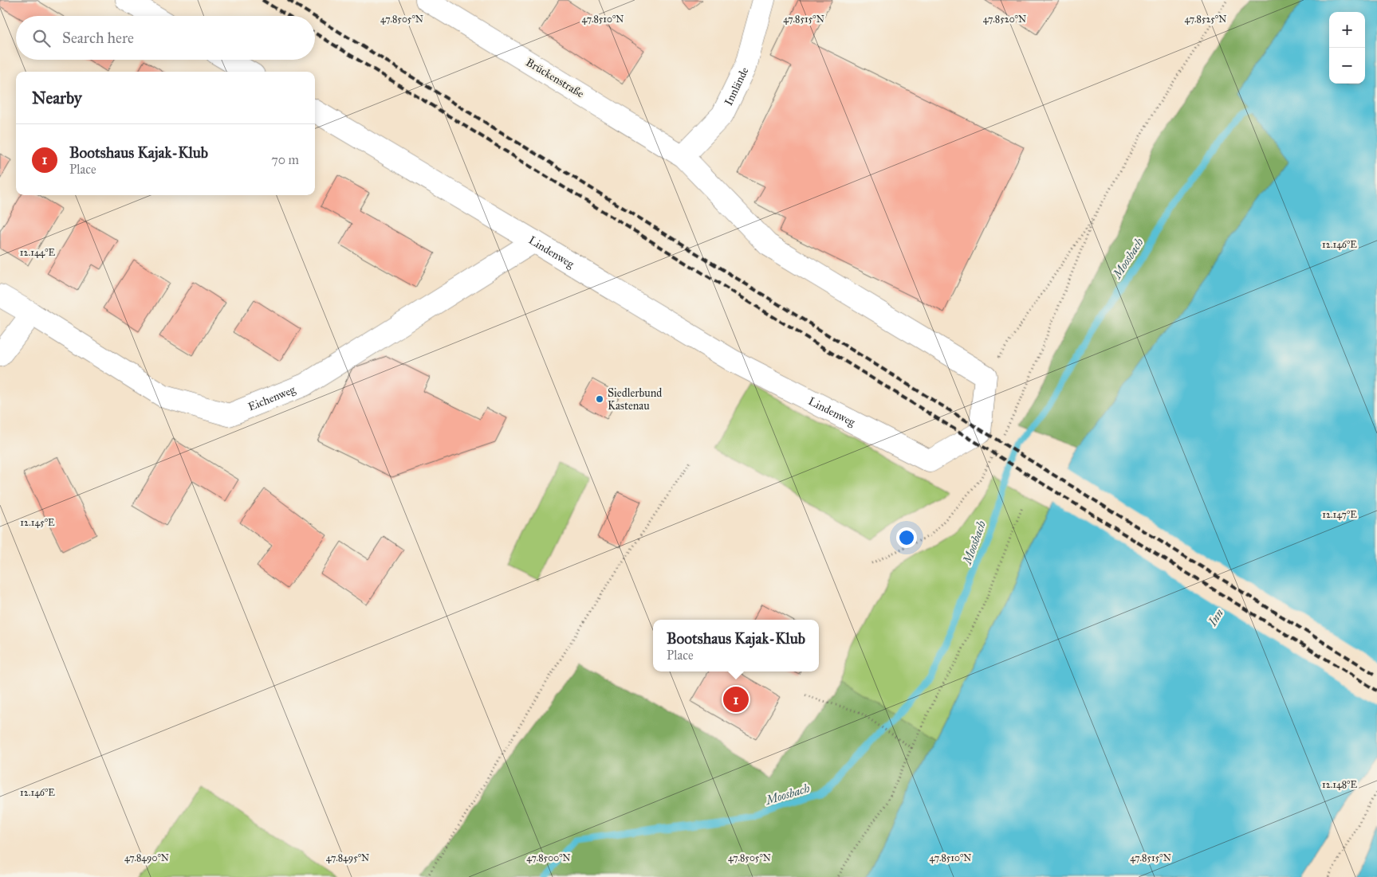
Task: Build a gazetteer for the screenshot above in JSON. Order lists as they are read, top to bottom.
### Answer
{
  "streets": {
    "street": [
      "Brückenstraße",
      "Innlände",
      "Lindenweg",
      "Eichenweg"
    ]
  },
  "crossings": [
    ["Brückenstraße", "Innlände"],
    ["Lindenweg", "Eichenweg"]
  ],
  "water": ["Moosbach", "Inn"],
  "places": ["Siedlerbund Kastenau"],
  "page": {
    "map_buttons": ["+", "−"],
    "search": "Search here",
    "heading": "Nearby",
    "list": [
      {
        "mark": "1",
        "name": "Bootshaus Kajak-Klub",
        "note": "Place",
        "value": "70 m"
      }
    ],
    "popup": ["Bootshaus Kajak-Klub", "Place"],
    "pins": "1"
  },
  "coordinates": [
    "47.8505°N",
    "47.8510°N",
    "47.8515°N",
    "47.8520°N",
    "47.8525°N",
    "12.146°E",
    "12.144°E",
    "12.147°E",
    "12.145°E",
    "12.148°E",
    "47.8490°N",
    "47.8495°N",
    "47.8500°N"
  ]
}
